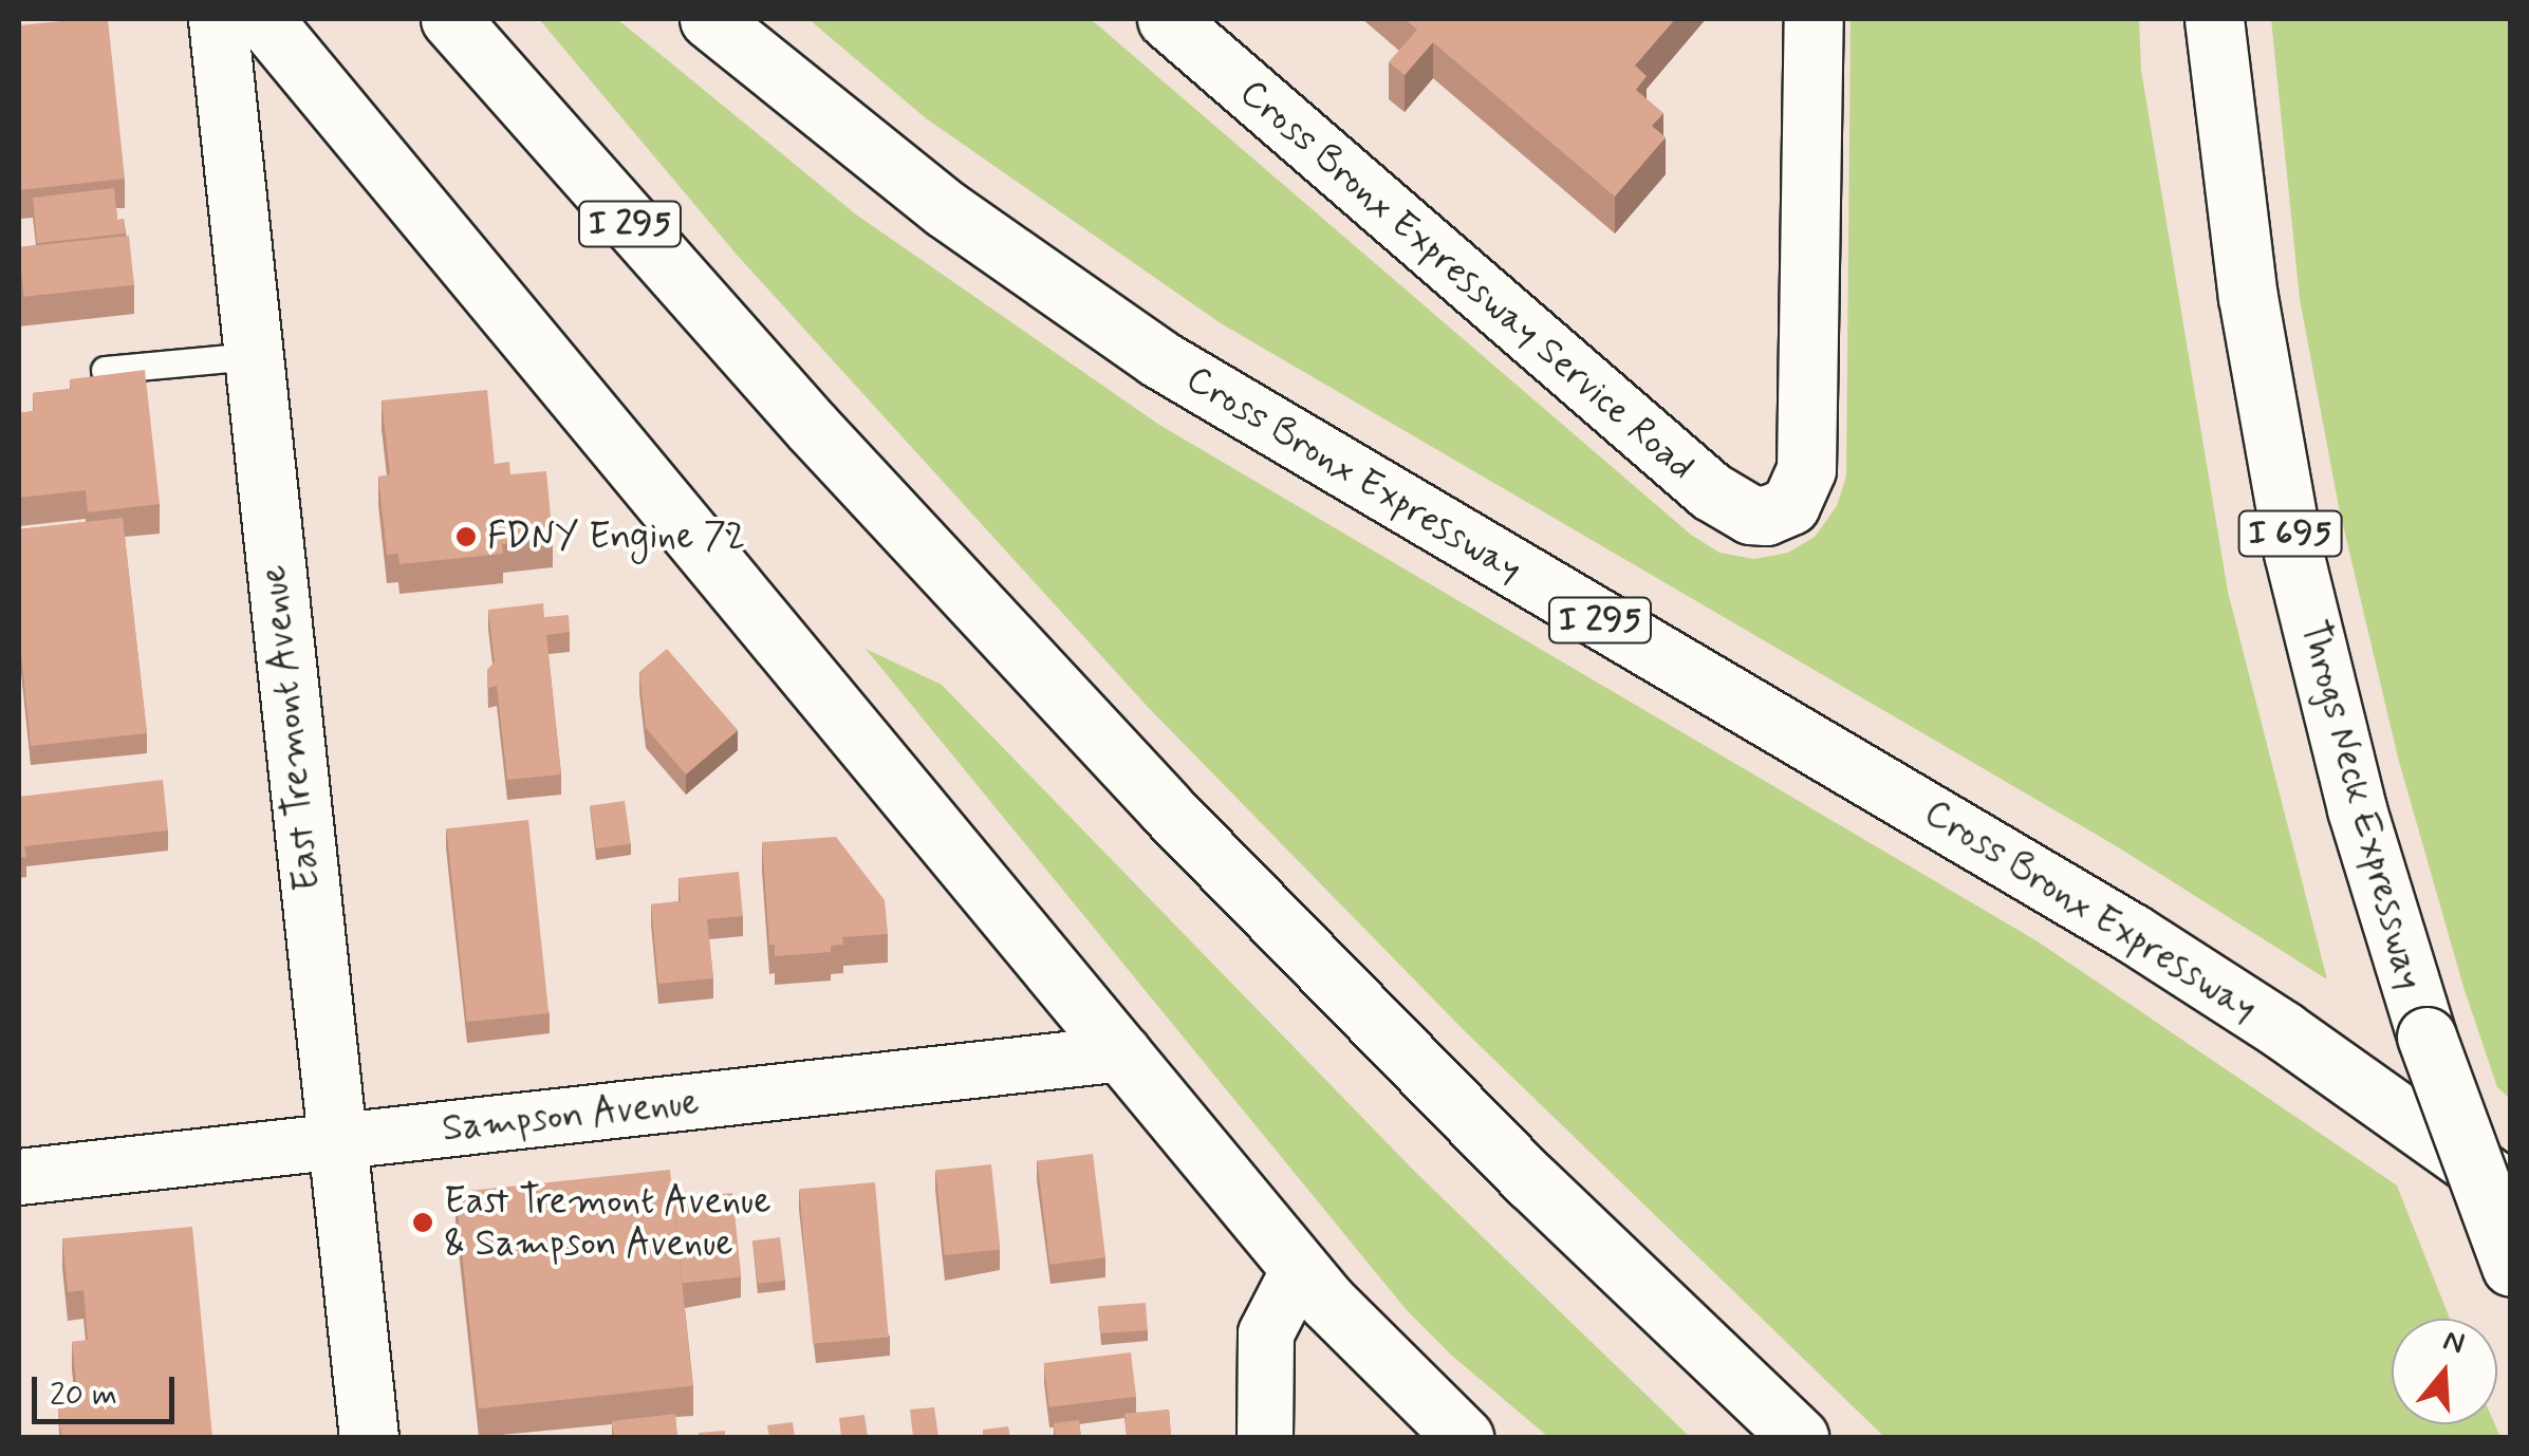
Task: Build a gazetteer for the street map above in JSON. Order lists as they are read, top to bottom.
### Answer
{
  "streets": {
    "main road": [
      "I 295",
      "Cross Bronx Expressway Service Road",
      "Cross Bronx Expressway",
      "I 695",
      "East Tremont Avenue",
      "Throgs Neck Expressway"
    ],
    "street": ["Sampson Avenue"]
  },
  "crossings": [
    ["East Tremont Avenue", "Sampson Avenue"]
  ],
  "places": ["FDNY Engine 72", "East Tremont Avenue & Sampson Avenue"],
  "scale_bar": "20 m",
  "north": "top"
}
